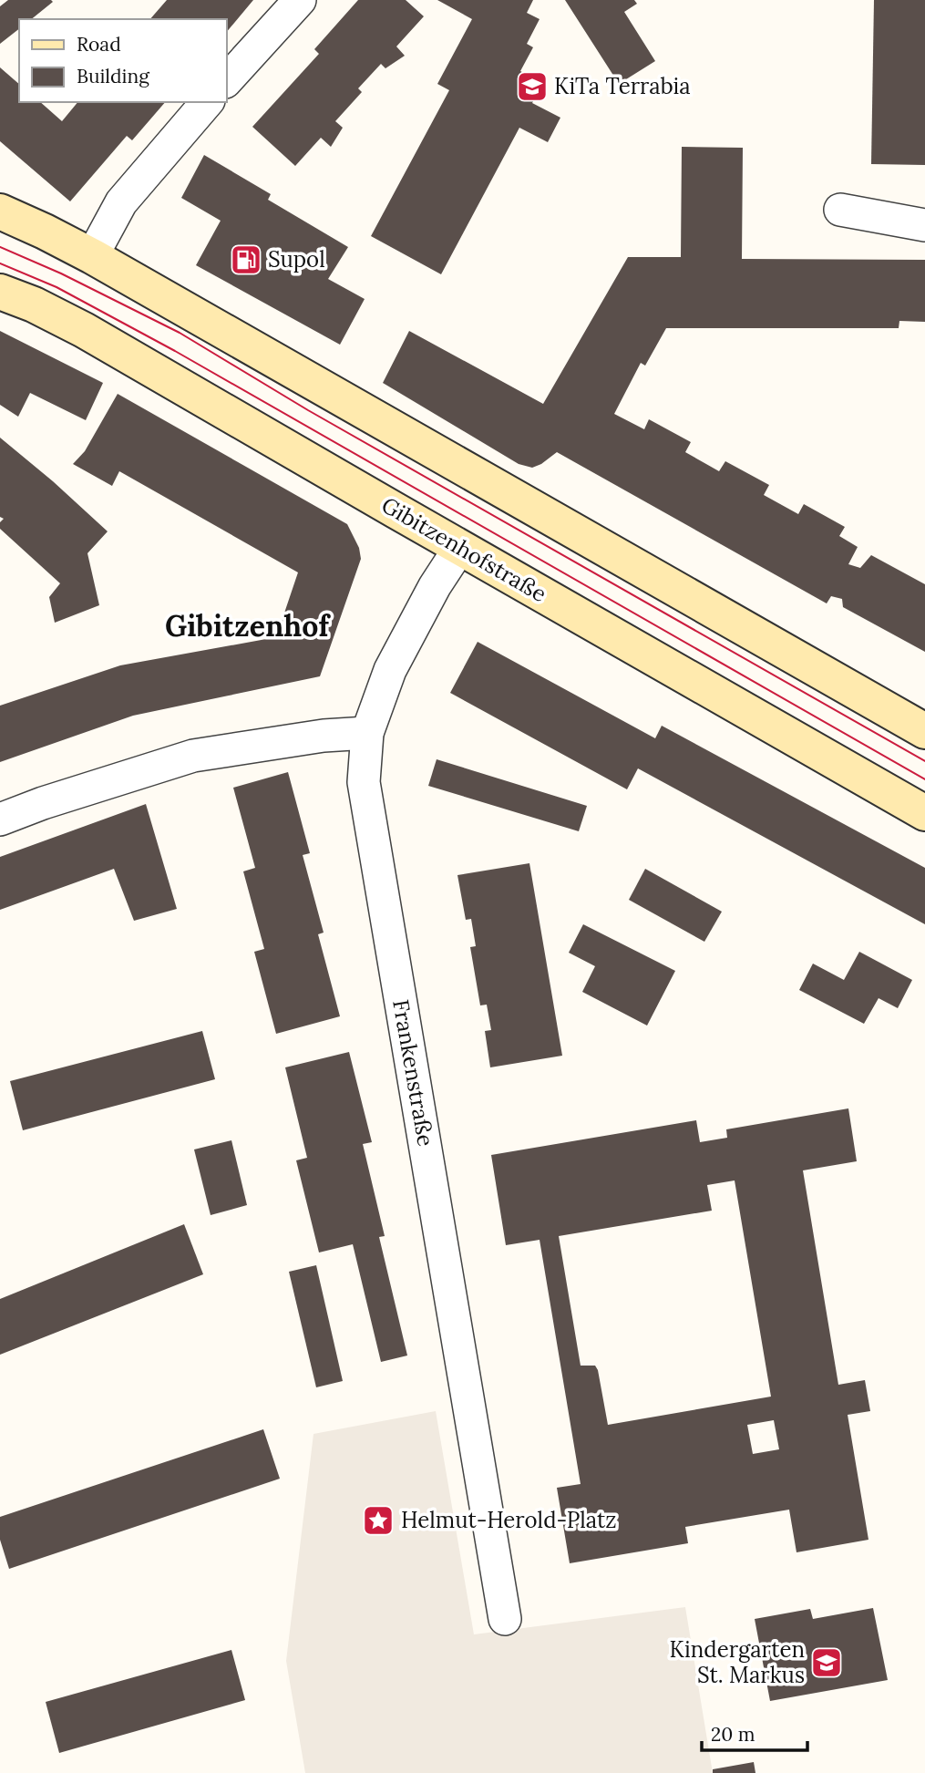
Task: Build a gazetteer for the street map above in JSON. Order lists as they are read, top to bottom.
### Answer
{
  "streets": {
    "main road": ["Gibitzenhofstraße"],
    "street": ["Frankenstraße"]
  },
  "crossings": [
    ["Gibitzenhofstraße", "Frankenstraße"]
  ],
  "districts": ["Gibitzenhof"],
  "places": {
    "school or university": ["KiTa Terrabia", "Kindergarten St. Markus"],
    "fuel station": ["Supol"],
    "place": ["Helmut-Herold-Platz"]
  },
  "legend": ["Road", "Building"],
  "scale_bar": "20 m"
}
